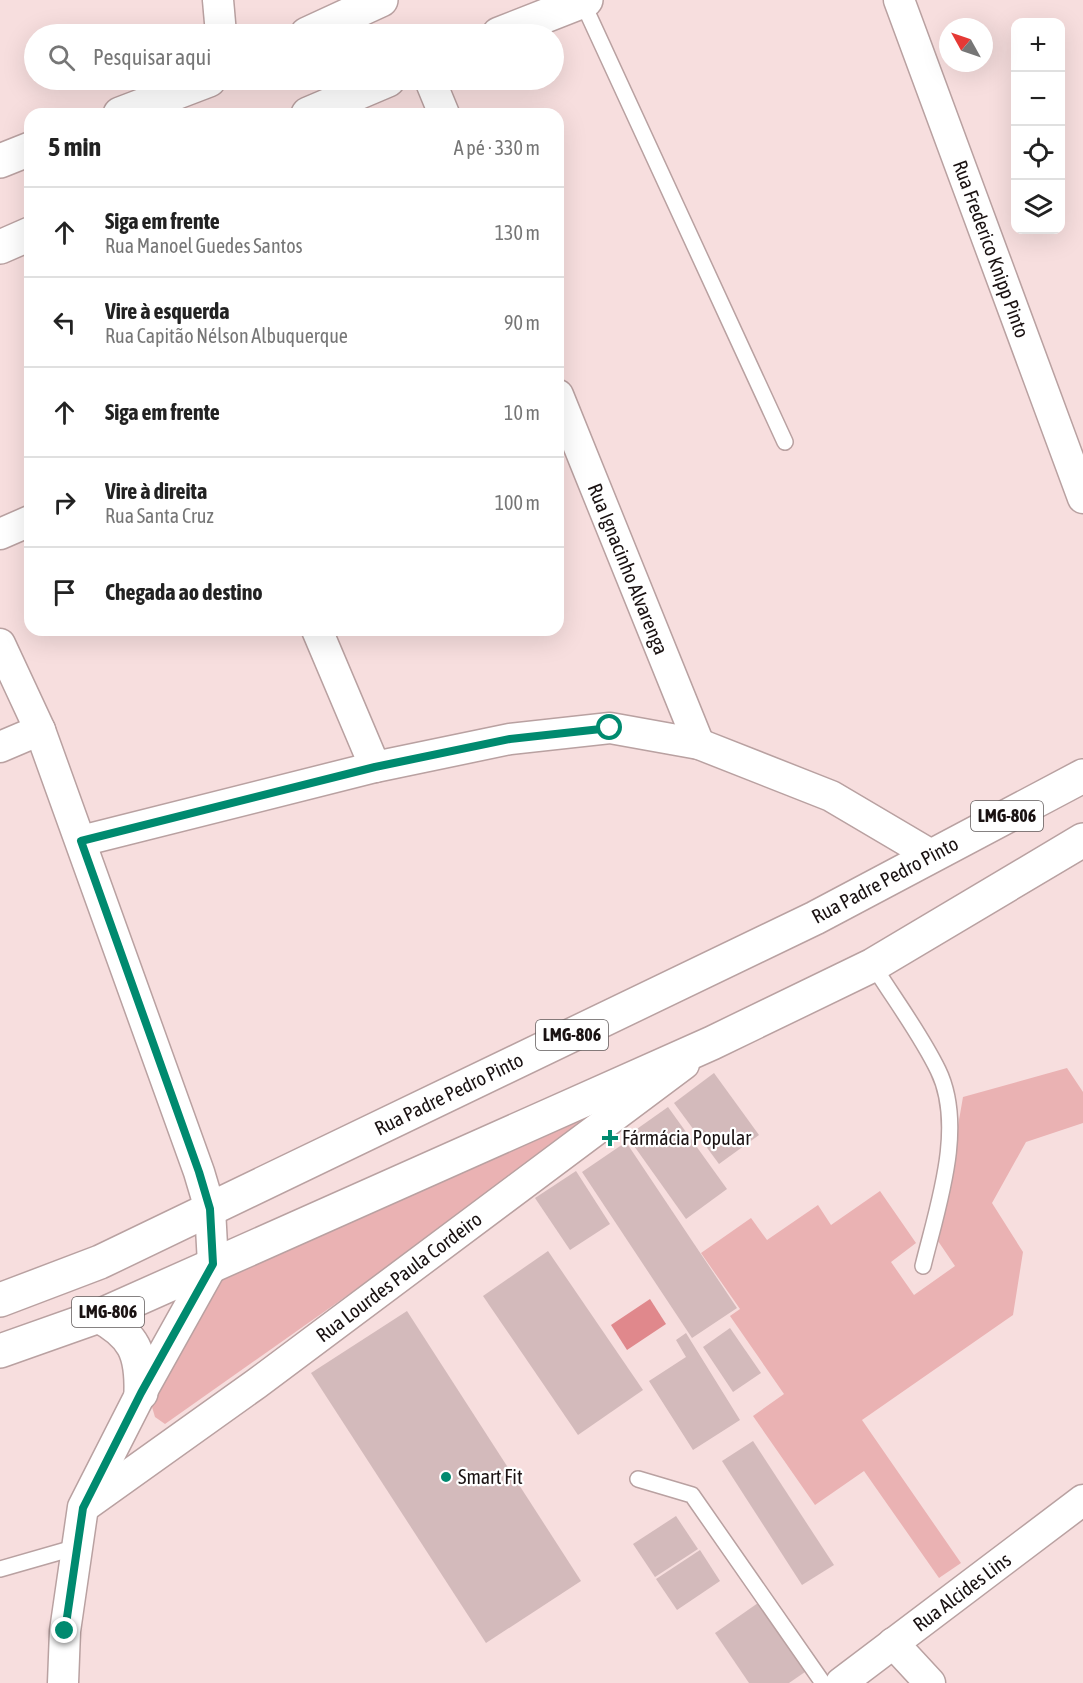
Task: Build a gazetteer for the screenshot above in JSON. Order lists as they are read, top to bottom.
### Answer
{
  "streets": {
    "main road": ["LMG-806", "Rua Padre Pedro Pinto"],
    "street": [
      "Rua Frederico Knipp Pinto",
      "Rua Ignacinho Alvarenga",
      "Rua Lourdes Paula Cordeiro",
      "Rua Alcides Lins"
    ]
  },
  "crossings": [
    ["LMG-806", "Rua Lourdes Paula Cordeiro"]
  ],
  "places": {
    "health": ["Fármácia Popular"],
    "other": ["Smart Fit"]
  },
  "north": "top left",
  "page": {
    "map_buttons": ["+", "−"],
    "search": "Pesquisar aqui",
    "heading": ["5 min", "A pé · 330 m"],
    "list": [
      ["Siga em frente", "Rua Manoel Guedes Santos", "130 m"],
      ["Vire à esquerda", "Rua Capitão Nélson Albuquerque", "90 m"],
      ["Siga em frente", "10 m"],
      ["Vire à direita", "Rua Santa Cruz", "100 m"],
      "Chegada ao destino"
    ]
  }
}
